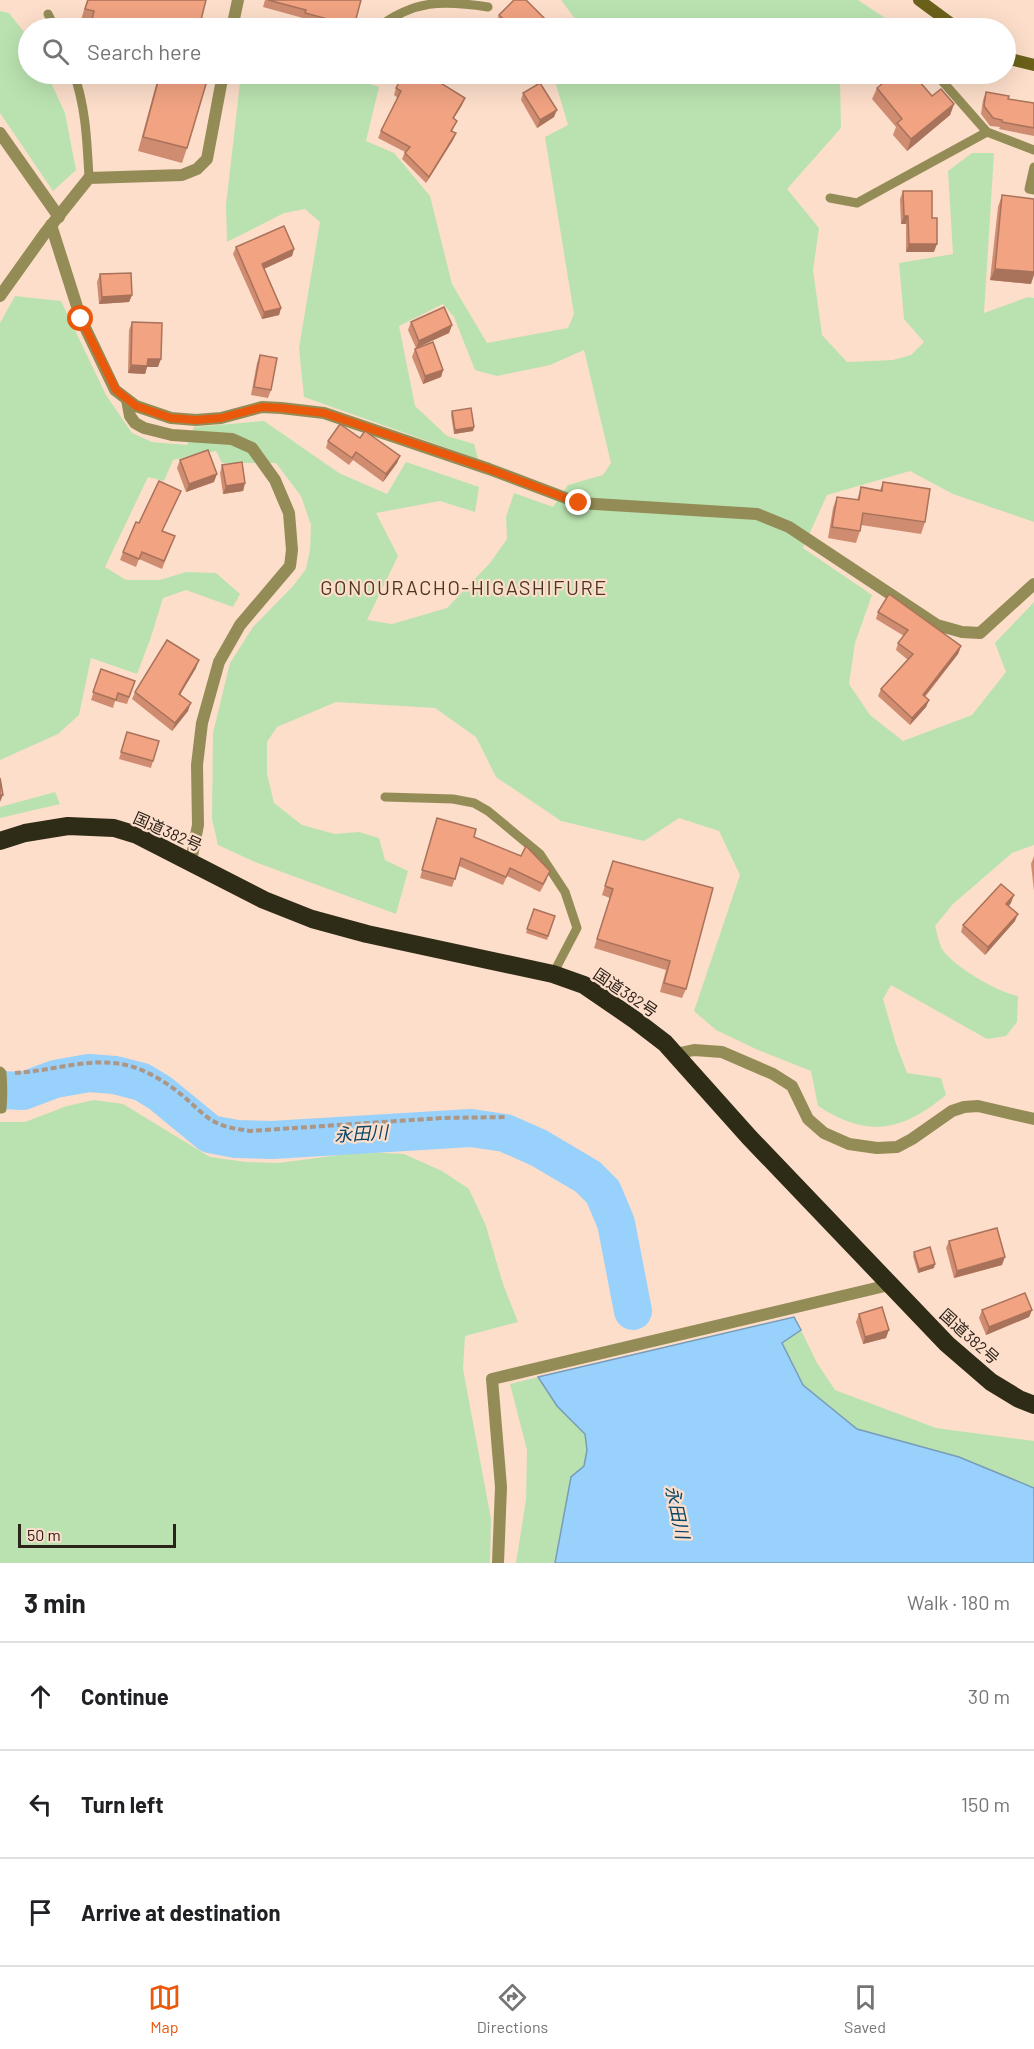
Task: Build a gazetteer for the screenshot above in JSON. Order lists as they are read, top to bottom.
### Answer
{
  "streets": {
    "highway": ["国道382号"]
  },
  "districts": ["GONOURACHO-HIGASHIFURE"],
  "water": ["永田川"],
  "scale_bar": "50 m",
  "page": {
    "search": "Search here",
    "scale": "50 m",
    "heading": ["3 min", "Walk · 180 m"],
    "list": [
      ["Continue", "30 m"],
      ["Turn left", "150 m"],
      "Arrive at destination"
    ],
    "nav": ["Map", "Directions", "Saved"]
  }
}
